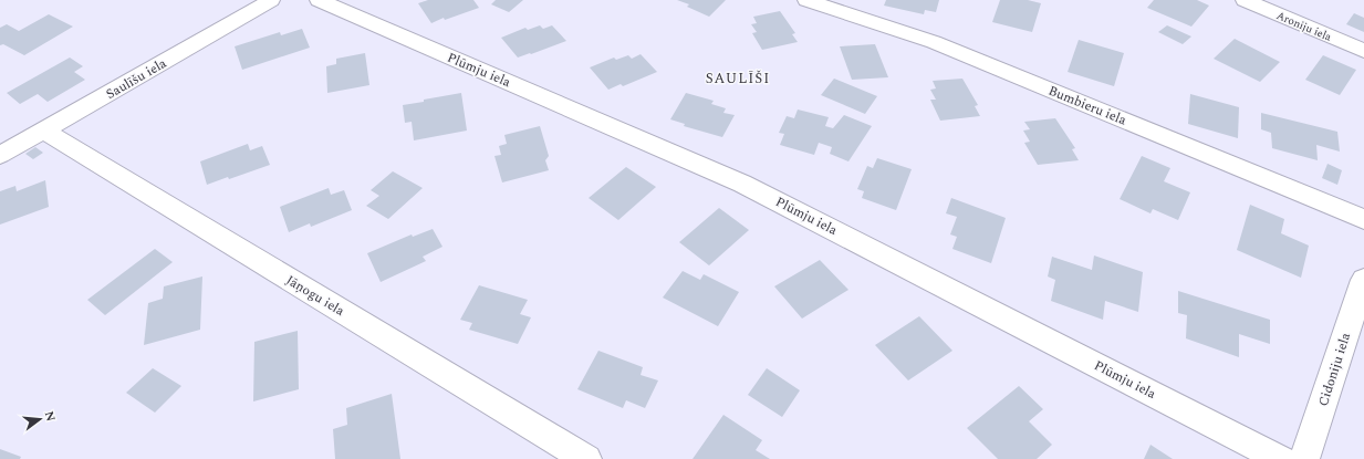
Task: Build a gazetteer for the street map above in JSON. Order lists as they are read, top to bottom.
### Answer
{
  "streets": {
    "street": [
      "Aroniju iela",
      "Plūmju iela",
      "Saulīšu iela",
      "Bumbieru iela",
      "Jāņogu iela",
      "Cidoniju iela"
    ]
  },
  "crossings": [
    ["Saulīšu iela", "Jāņogu iela"]
  ],
  "districts": ["SAULĪŠI"],
  "north": "right"
}
